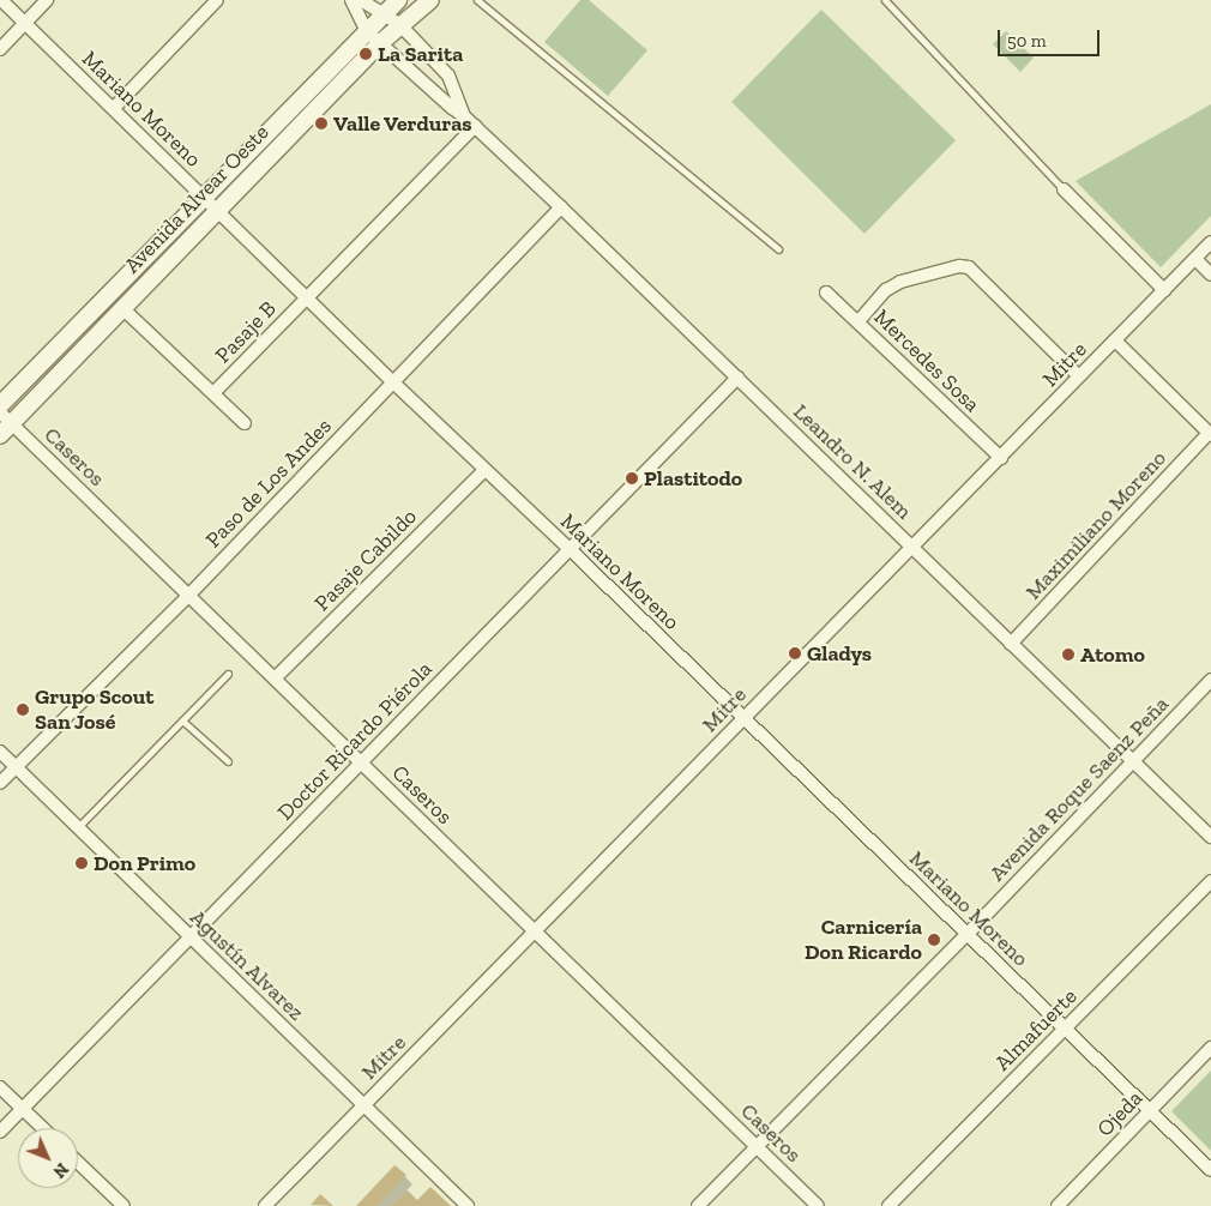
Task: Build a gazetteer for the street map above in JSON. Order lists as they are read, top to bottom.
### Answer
{
  "streets": {
    "main road": ["Avenida Alvear Oeste"],
    "street": [
      "Mariano Moreno",
      "Pasaje B",
      "Mercedes Sosa",
      "Mitre",
      "Caseros",
      "Leandro N. Alem",
      "Paso de Los Andes",
      "Maximiliano Moreno",
      "Pasaje Cabildo",
      "Doctor Ricardo Piérola",
      "Avenida Roque Saenz Peña",
      "Agustín Alvarez",
      "Almafuerte",
      "Ojeda"
    ]
  },
  "crossings": [
    ["Mariano Moreno", "Avenida Alvear Oeste"],
    ["Mariano Moreno", "Pasaje B"],
    ["Mariano Moreno", "Mitre"],
    ["Mariano Moreno", "Paso de Los Andes"],
    ["Mariano Moreno", "Pasaje Cabildo"],
    ["Mariano Moreno", "Doctor Ricardo Piérola"],
    ["Mariano Moreno", "Avenida Roque Saenz Peña"],
    ["Mariano Moreno", "Almafuerte"],
    ["Mariano Moreno", "Ojeda"],
    ["Avenida Alvear Oeste", "Caseros"],
    ["Avenida Alvear Oeste", "Leandro N. Alem"],
    ["Pasaje B", "Leandro N. Alem"],
    ["Mercedes Sosa", "Mitre"],
    ["Mitre", "Caseros"],
    ["Mitre", "Leandro N. Alem"],
    ["Mitre", "Agustín Alvarez"],
    ["Caseros", "Paso de Los Andes"],
    ["Caseros", "Pasaje Cabildo"],
    ["Caseros", "Doctor Ricardo Piérola"],
    ["Caseros", "Avenida Roque Saenz Peña"],
    ["Leandro N. Alem", "Paso de Los Andes"],
    ["Leandro N. Alem", "Maximiliano Moreno"],
    ["Leandro N. Alem", "Doctor Ricardo Piérola"],
    ["Leandro N. Alem", "Avenida Roque Saenz Peña"],
    ["Paso de Los Andes", "Agustín Alvarez"],
    ["Doctor Ricardo Piérola", "Agustín Alvarez"]
  ],
  "places": [
    "La Sarita",
    "Valle Verduras",
    "Plastitodo",
    "Gladys",
    "Atomo",
    "Grupo Scout San José",
    "Don Primo",
    "Carnicería Don Ricardo"
  ],
  "scale_bar": "50 m",
  "north": "bottom right"
}
